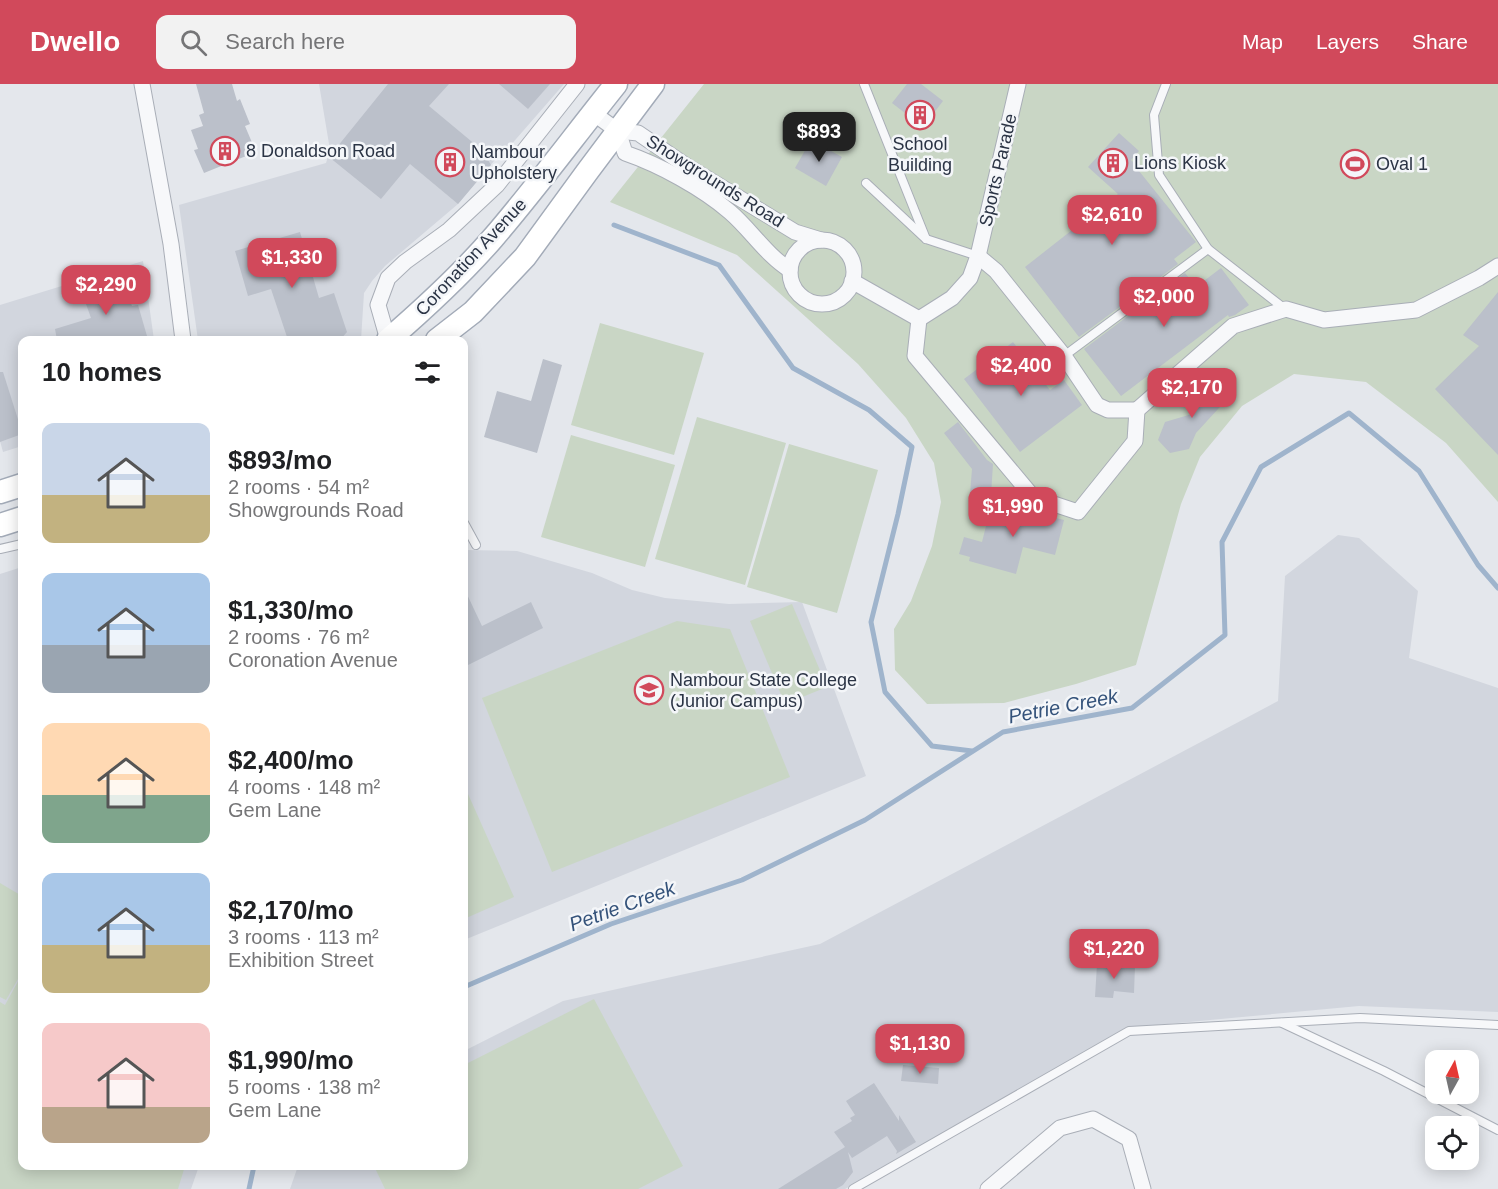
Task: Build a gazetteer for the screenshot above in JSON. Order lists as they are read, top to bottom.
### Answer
{
  "streets": {
    "main road": ["Coronation Avenue"],
    "street": ["Sports Parade", "Showgrounds Road"]
  },
  "crossings": [
    ["Showgrounds Road", "Coronation Avenue"]
  ],
  "water": ["Petrie Creek"],
  "places": {
    "building": [
      "School Building",
      "8 Donaldson Road",
      "Nambour Upholstery",
      "Lions Kiosk"
    ],
    "sports": ["Oval 1"],
    "school or university": ["Nambour State College (Junior Campus)"]
  },
  "north": "top",
  "page": {
    "header": "Dwello",
    "search": "Search here",
    "nav": ["Map", "Layers", "Share"],
    "price": [
      "$893",
      "$2,610",
      "$1,330",
      "$2,290",
      "$2,000",
      "$2,400",
      "$2,170",
      "$1,990",
      "$1,220",
      "$1,130"
    ],
    "heading": "10 homes",
    "list": [
      {
        "name": "$893/mo",
        "note": "2 rooms · 54 m² · Showgrounds Road"
      },
      {
        "name": "$1,330/mo",
        "note": "2 rooms · 76 m² · Coronation Avenue"
      },
      {
        "name": "$2,400/mo",
        "note": "4 rooms · 148 m² · Gem Lane"
      },
      {
        "name": "$2,170/mo",
        "note": "3 rooms · 113 m² · Exhibition Street"
      },
      {
        "name": "$1,990/mo",
        "note": "5 rooms · 138 m² · Gem Lane"
      }
    ]
  }
}
